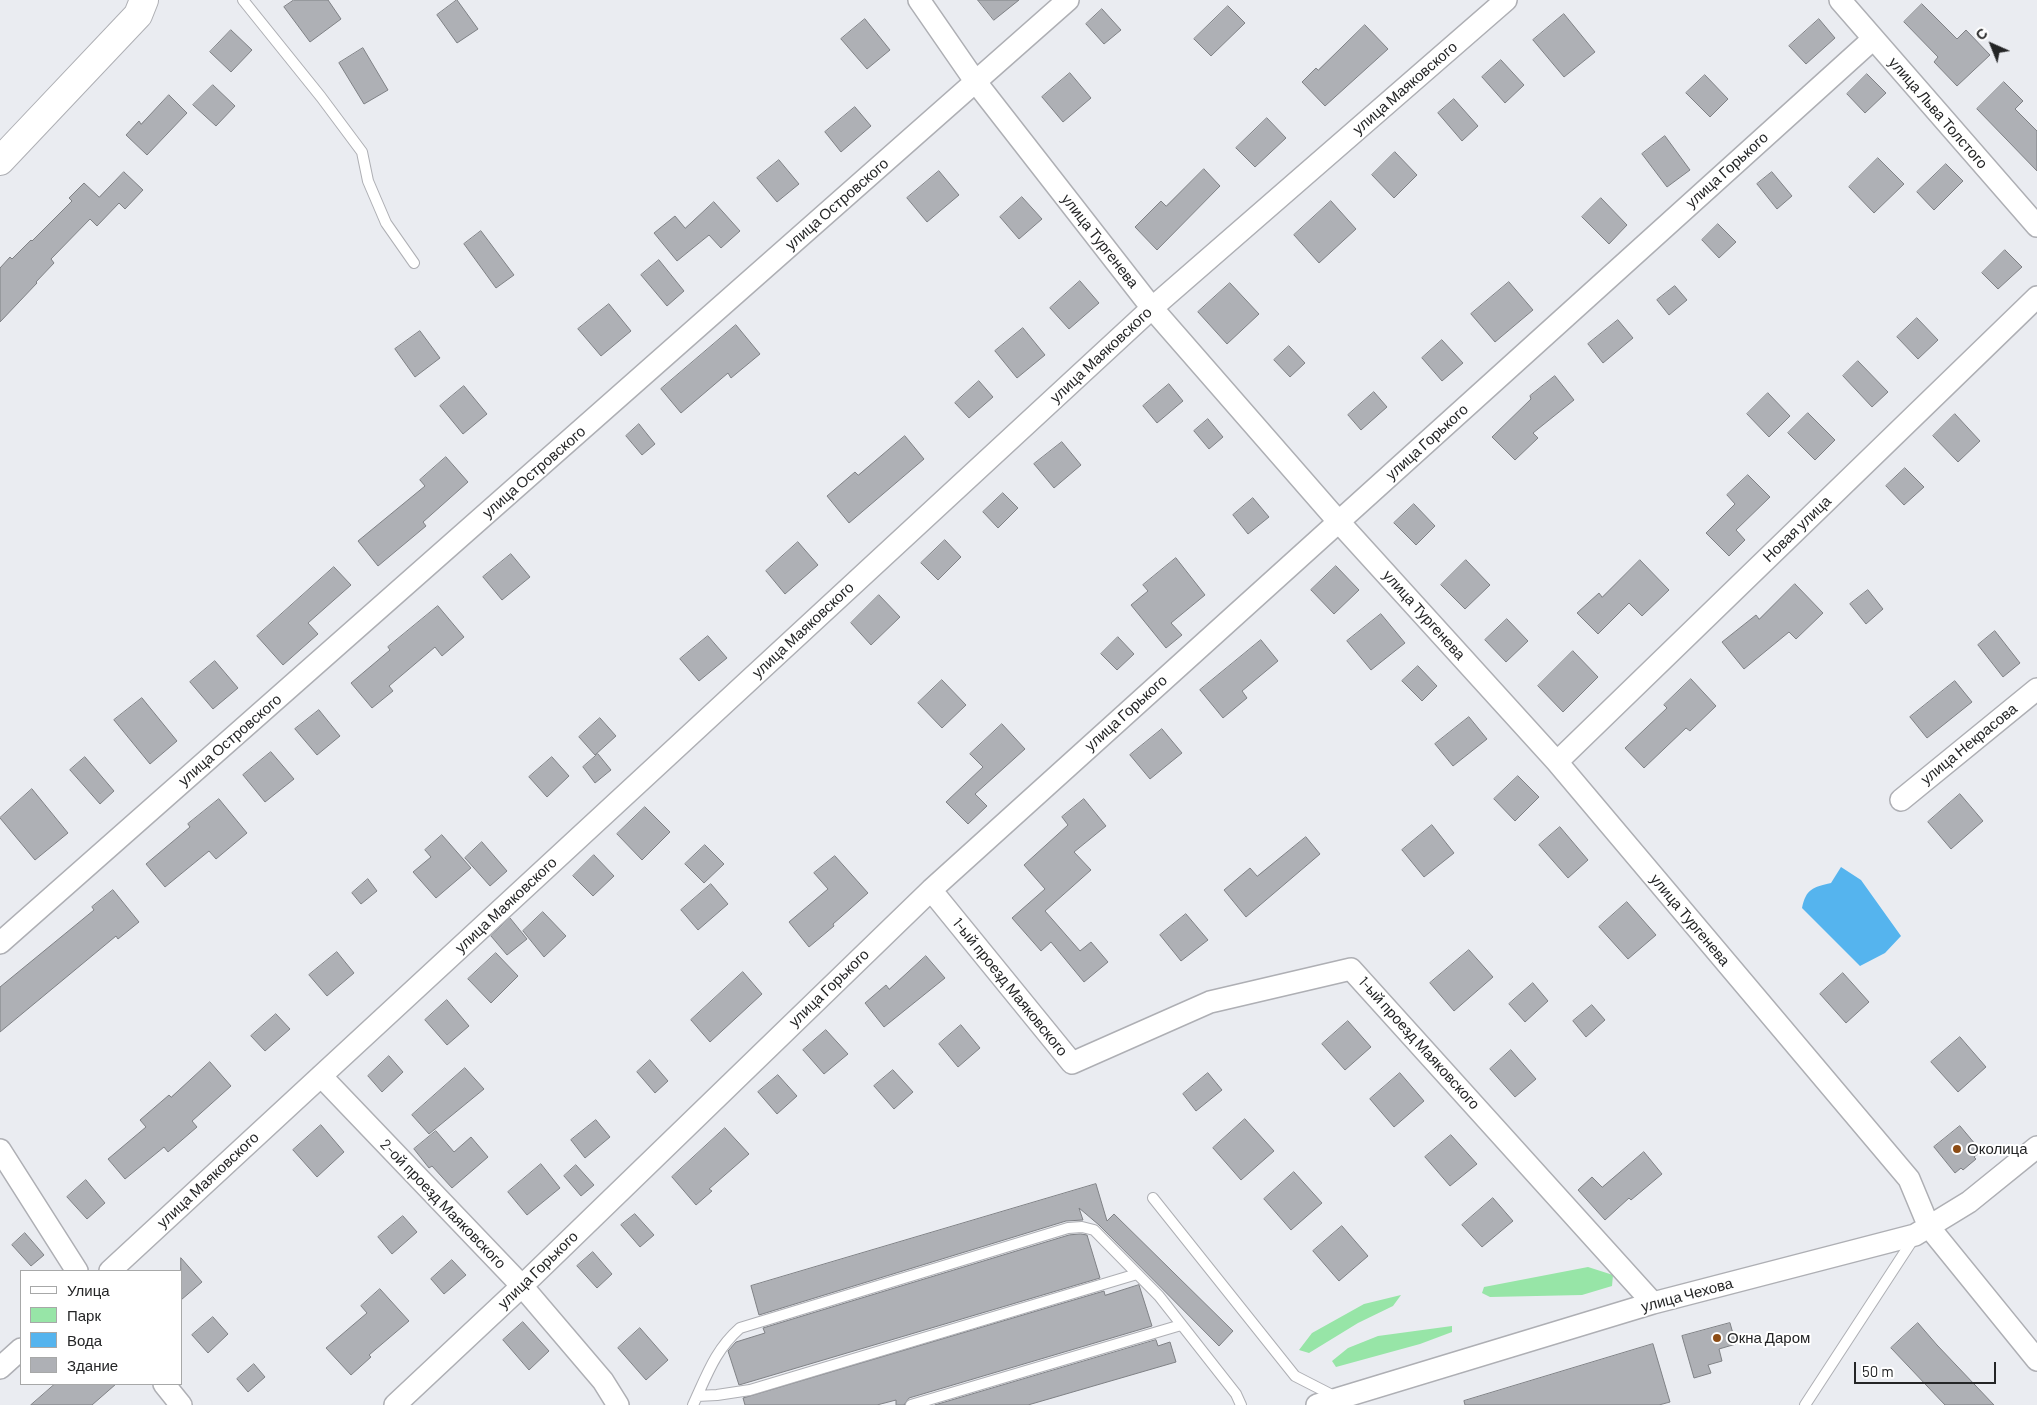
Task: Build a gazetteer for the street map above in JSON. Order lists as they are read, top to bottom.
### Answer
{
  "streets": {
    "street": [
      "улица Маяковского",
      "улица Льва Толстого",
      "улица Горького",
      "улица Островского",
      "улица Тургенева",
      "Новая улица",
      "улица Некрасова",
      "1-ый проезд Маяковского",
      "2-ой проезд Маяковского",
      "улица Чехова"
    ]
  },
  "crossings": [
    ["улица Маяковского", "улица Тургенева"],
    ["улица Маяковского", "2-ой проезд Маяковского"],
    ["улица Льва Толстого", "улица Горького"],
    ["улица Горького", "улица Тургенева"],
    ["улица Горького", "1-ый проезд Маяковского"],
    ["улица Горького", "2-ой проезд Маяковского"],
    ["улица Островского", "улица Тургенева"],
    ["улица Тургенева", "Новая улица"],
    ["улица Тургенева", "улица Чехова"],
    ["1-ый проезд Маяковского", "улица Чехова"]
  ],
  "places": ["Околица", "Окна Даром"],
  "legend": [
    "Улица",
    "Парк",
    "Вода",
    "Здание"
  ],
  "scale_bar": "50 m",
  "north": "top left"
}
